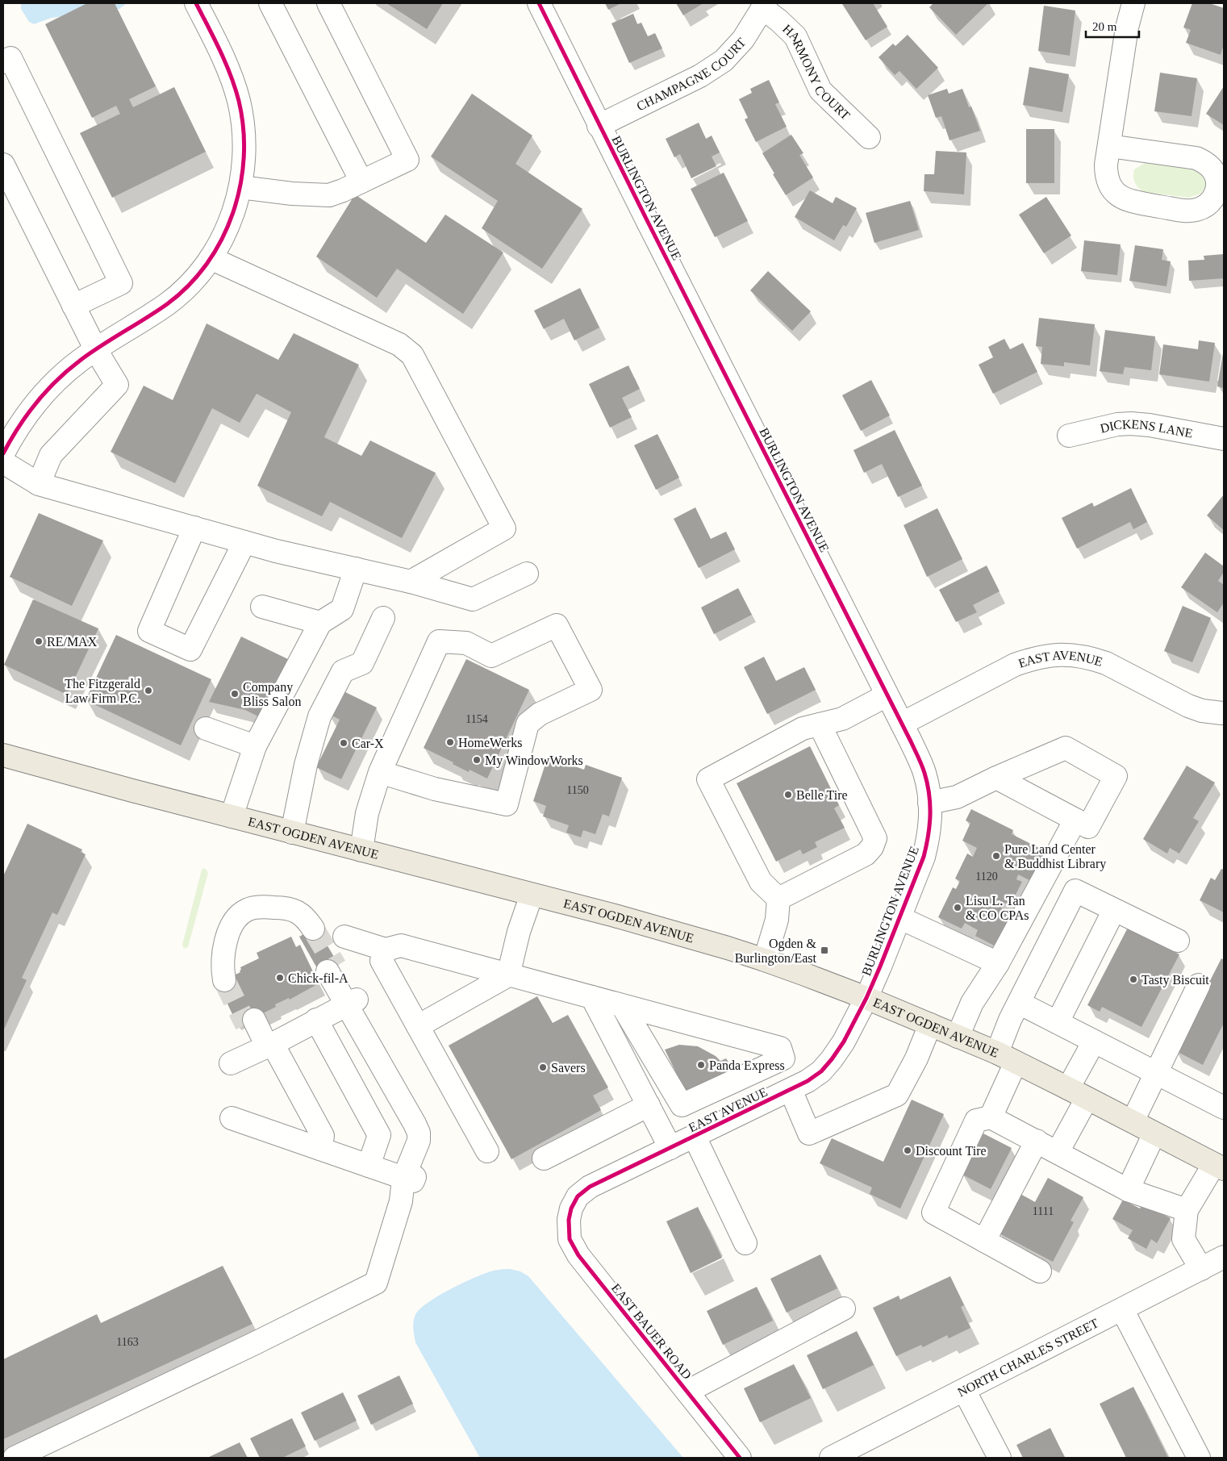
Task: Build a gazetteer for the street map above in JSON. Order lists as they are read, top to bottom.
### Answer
{
  "streets": {
    "main road": ["EAST OGDEN AVENUE"],
    "street": [
      "CHAMPAGNE COURT",
      "HARMONY COURT",
      "BURLINGTON AVENUE",
      "DICKENS LANE",
      "EAST AVENUE",
      "EAST BAUER ROAD",
      "NORTH CHARLES STREET"
    ]
  },
  "crossings": [
    ["CHAMPAGNE COURT", "HARMONY COURT"],
    ["CHAMPAGNE COURT", "BURLINGTON AVENUE"],
    ["BURLINGTON AVENUE", "EAST AVENUE"],
    ["BURLINGTON AVENUE", "EAST OGDEN AVENUE"],
    ["EAST AVENUE", "EAST OGDEN AVENUE"],
    ["EAST AVENUE", "EAST BAUER ROAD"]
  ],
  "places": {
    "other": [
      "RE/MAX",
      "The Fitzgerald Law Firm P.C.",
      "Company Bliss Salon",
      "HomeWerks",
      "Car-X",
      "My WindowWorks",
      "Belle Tire",
      "Pure Land Center & Buddhist Library",
      "Lisu L. Tan & CO CPAs",
      "Chick-fil-A",
      "Tasty Biscuit",
      "Panda Express",
      "Savers",
      "Discount Tire"
    ],
    "transit": ["Ogden & Burlington/East"]
  },
  "house_numbers": [
    "1154",
    "1150",
    "1120",
    "1111",
    "1163"
  ],
  "scale_bar": "20 m"
}
